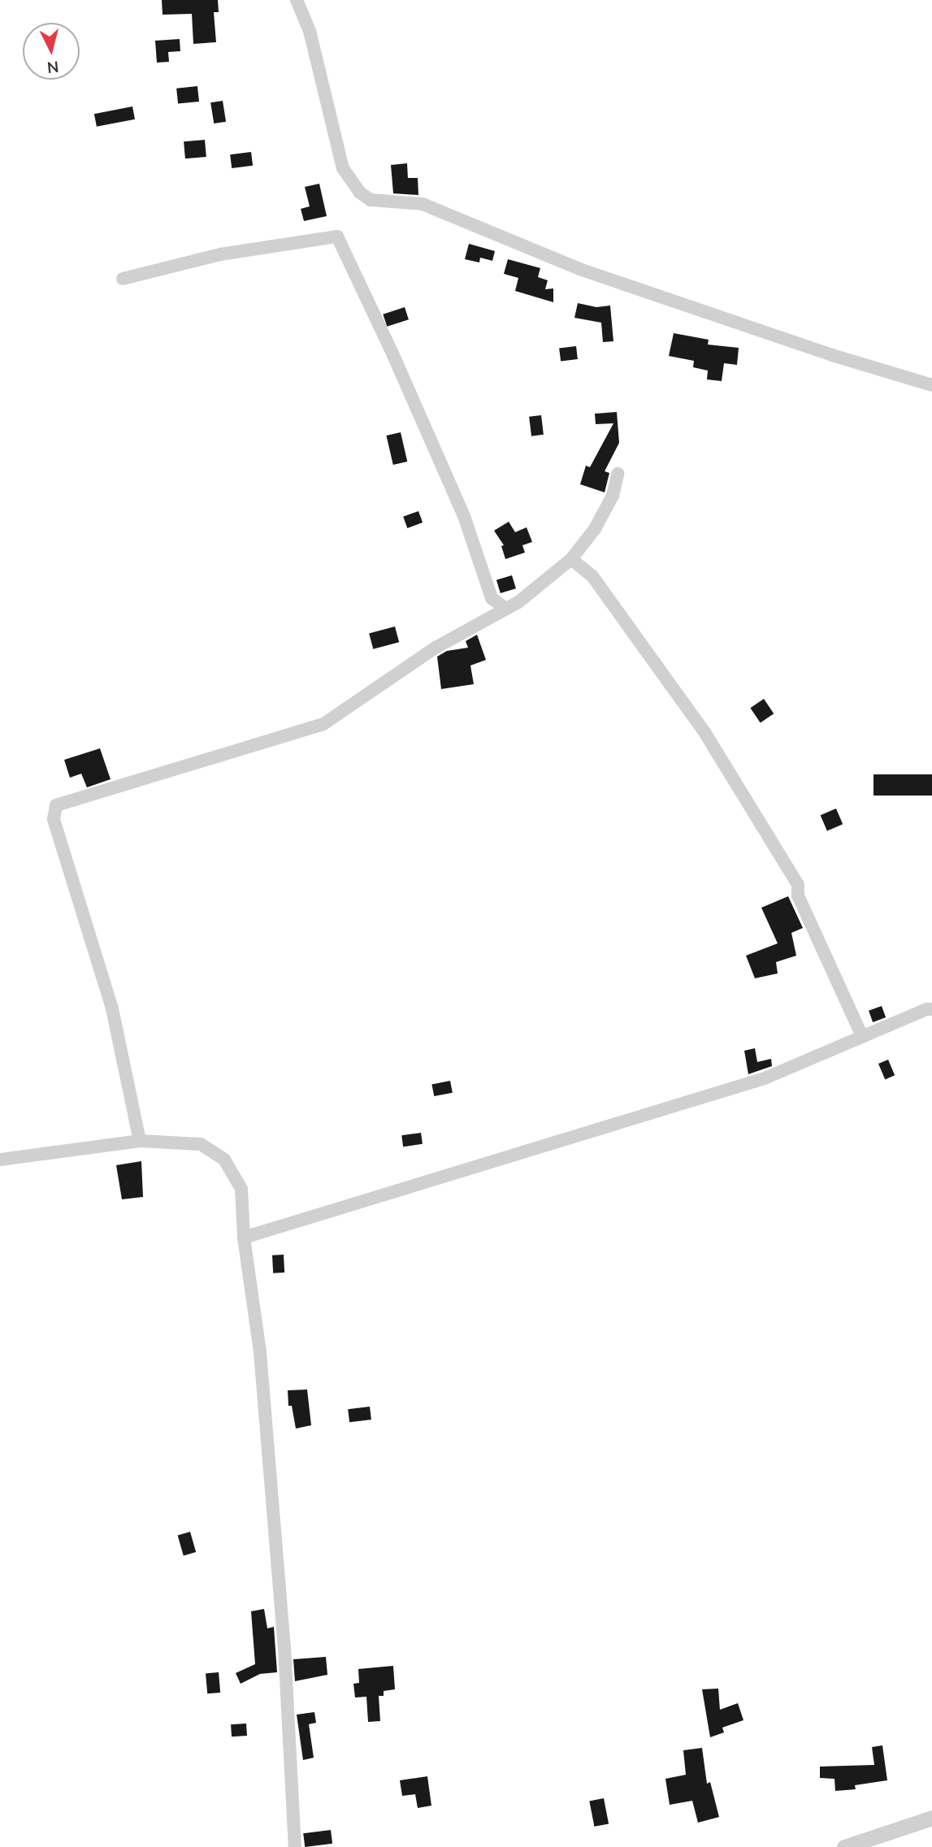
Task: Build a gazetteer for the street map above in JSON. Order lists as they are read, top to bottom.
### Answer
{
  "north": "bottom"
}
